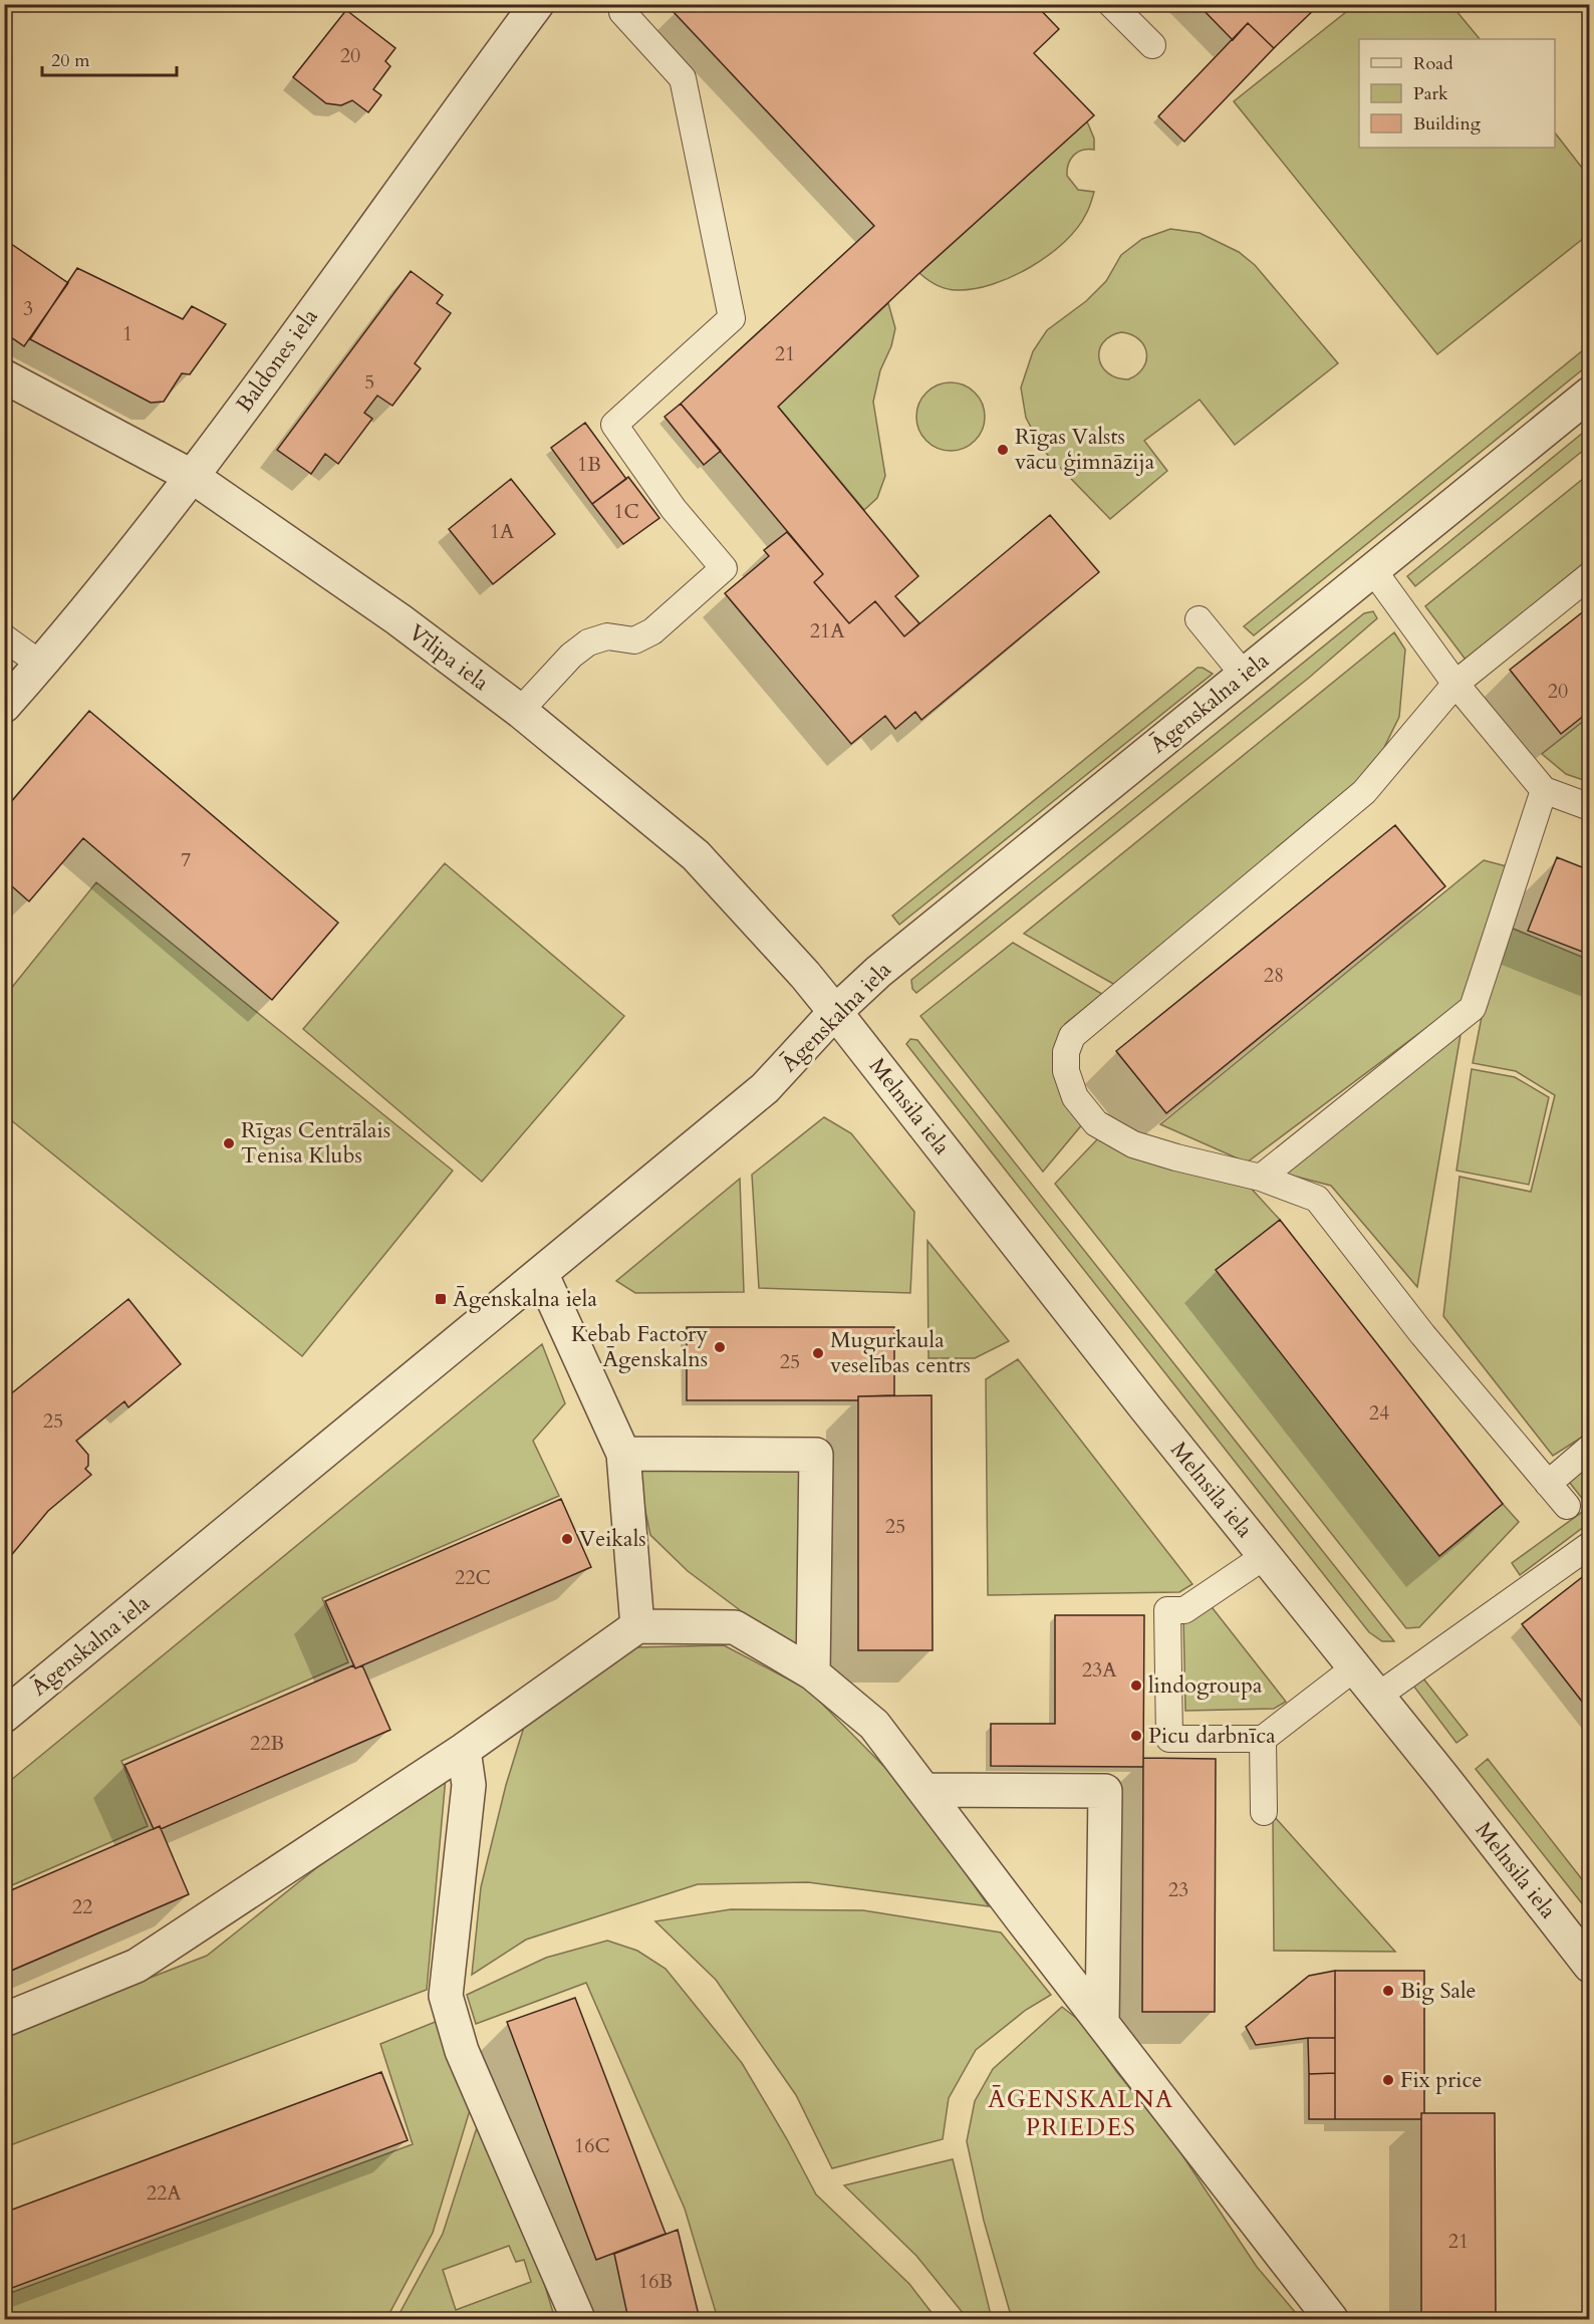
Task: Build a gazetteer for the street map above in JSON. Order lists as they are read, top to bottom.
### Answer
{
  "streets": {
    "street": [
      "Baldones iela",
      "Vīlipa iela",
      "Āgenskalna iela",
      "Melnsila iela"
    ]
  },
  "crossings": [
    ["Baldones iela", "Vīlipa iela"],
    ["Vīlipa iela", "Āgenskalna iela"],
    ["Vīlipa iela", "Melnsila iela"],
    ["Āgenskalna iela", "Melnsila iela"]
  ],
  "districts": ["ĀGENSKALNA PRIEDES"],
  "places": {
    "other": [
      "Rīgas Valsts vācu ģimnāzija",
      "Rīgas Centrālais Tenisa Klubs",
      "Kebab Factory Āgenskalns",
      "Mugurkaula veselības centrs",
      "Veikals",
      "lindogroupa",
      "Picu darbnīca",
      "Big Sale",
      "Fix price"
    ],
    "transit": ["Āgenskalna iela"]
  },
  "house_numbers": [
    "20",
    "3",
    "1",
    "21",
    "5",
    "1B",
    "1C",
    "1A",
    "21A",
    "20",
    "7",
    "28",
    "25",
    "24",
    "25",
    "25",
    "22C",
    "23A",
    "22B",
    "23",
    "22",
    "16C",
    "22A",
    "21",
    "16B"
  ],
  "legend": ["Road", "Park", "Building"],
  "scale_bar": "20 m"
}
